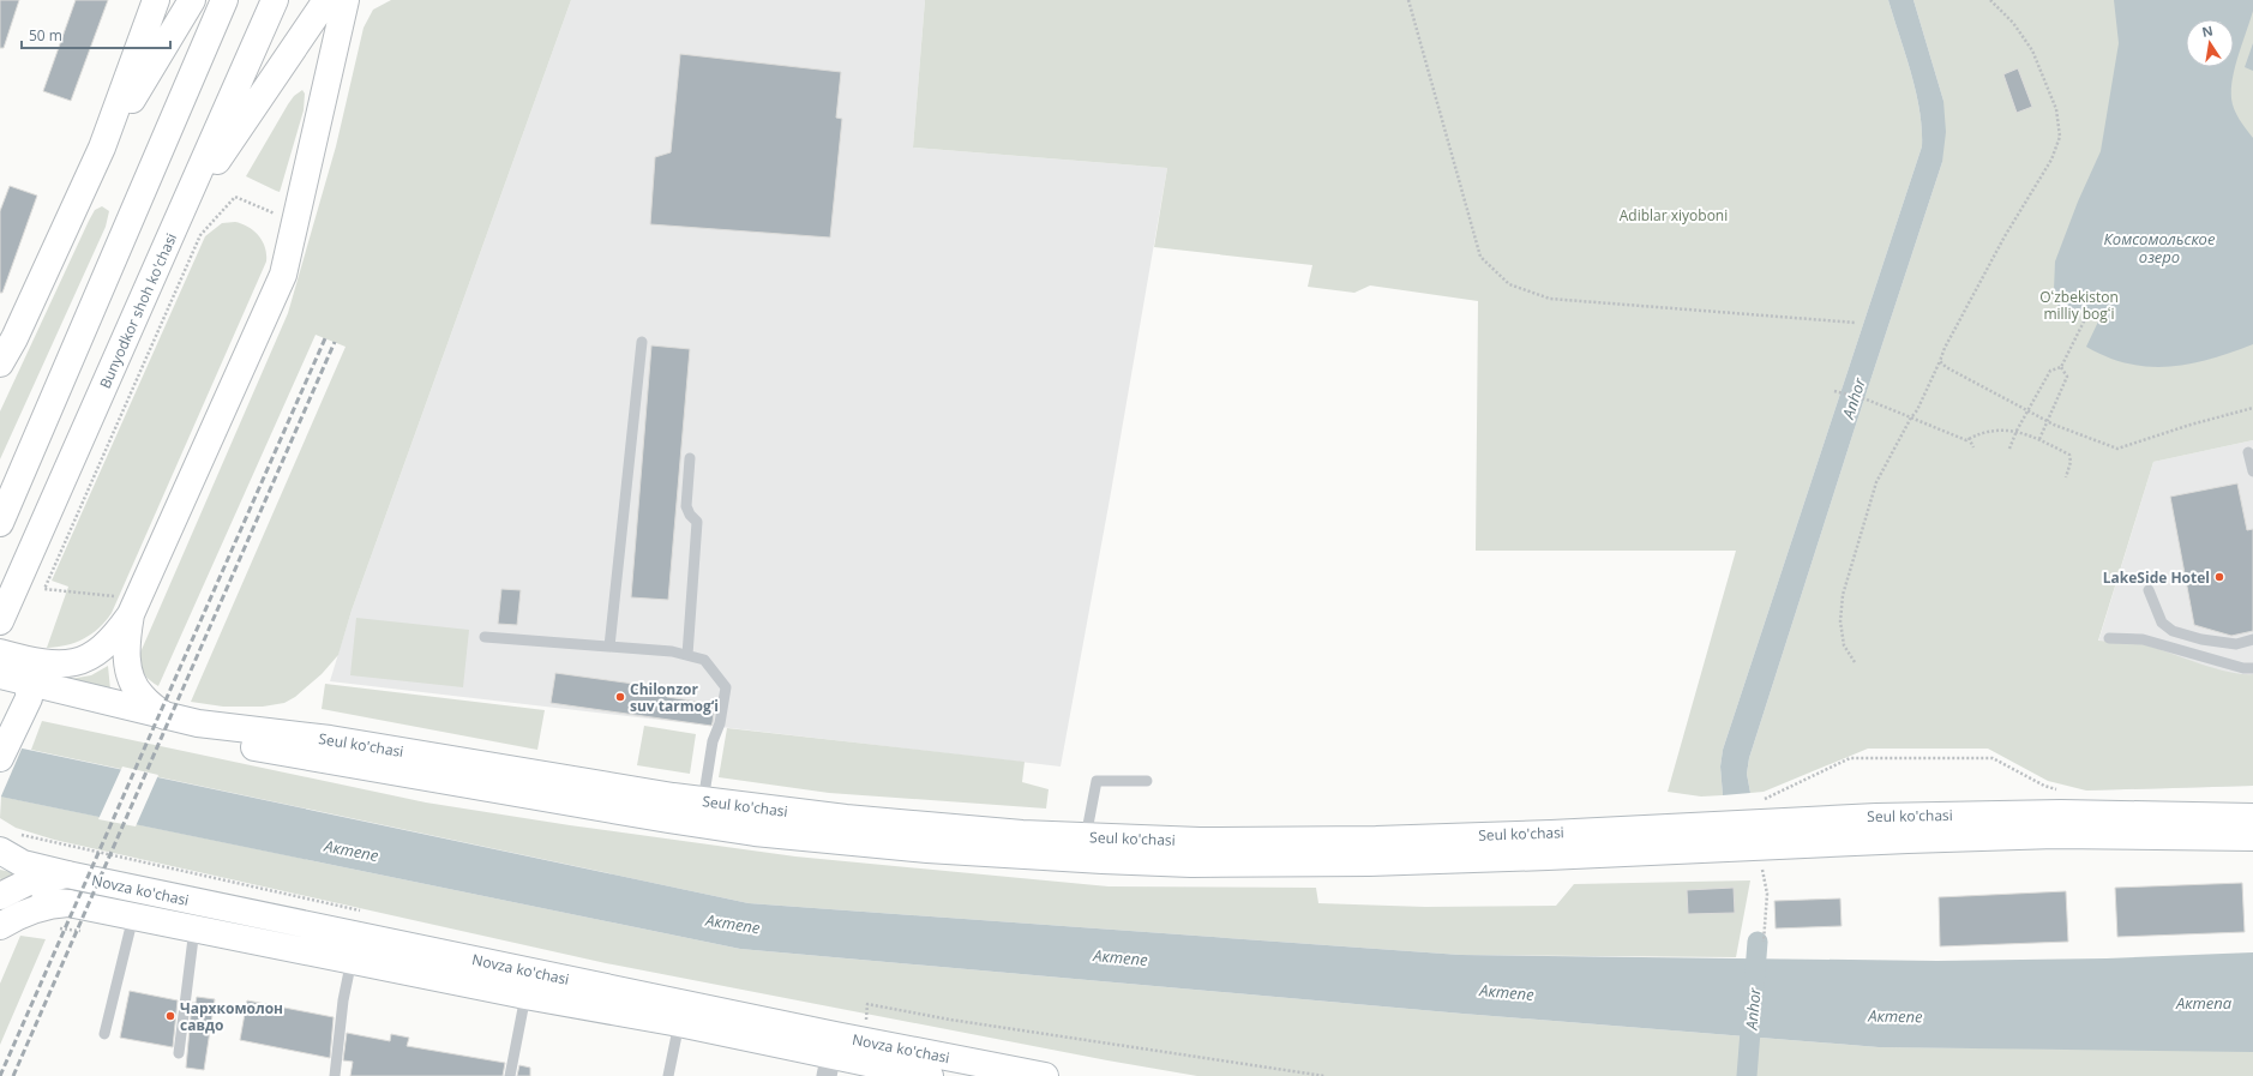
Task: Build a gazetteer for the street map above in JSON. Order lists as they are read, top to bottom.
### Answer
{
  "streets": {
    "main road": ["Bunyodkor shoh ko'chasi", "Seul ko'chasi", "Novza ko'chasi"]
  },
  "water": [
    "Комсомольское озеро",
    "Anhor",
    "Актепе",
    "Актепа"
  ],
  "parks": ["Adiblar xiyoboni", "Oʻzbekiston milliy bogʻi"],
  "places": ["LakeSide Hotel", "Chilonzor suv tarmog‘i", "Чархкомолон савдо"],
  "scale_bar": "50 m",
  "north": "top"
}
